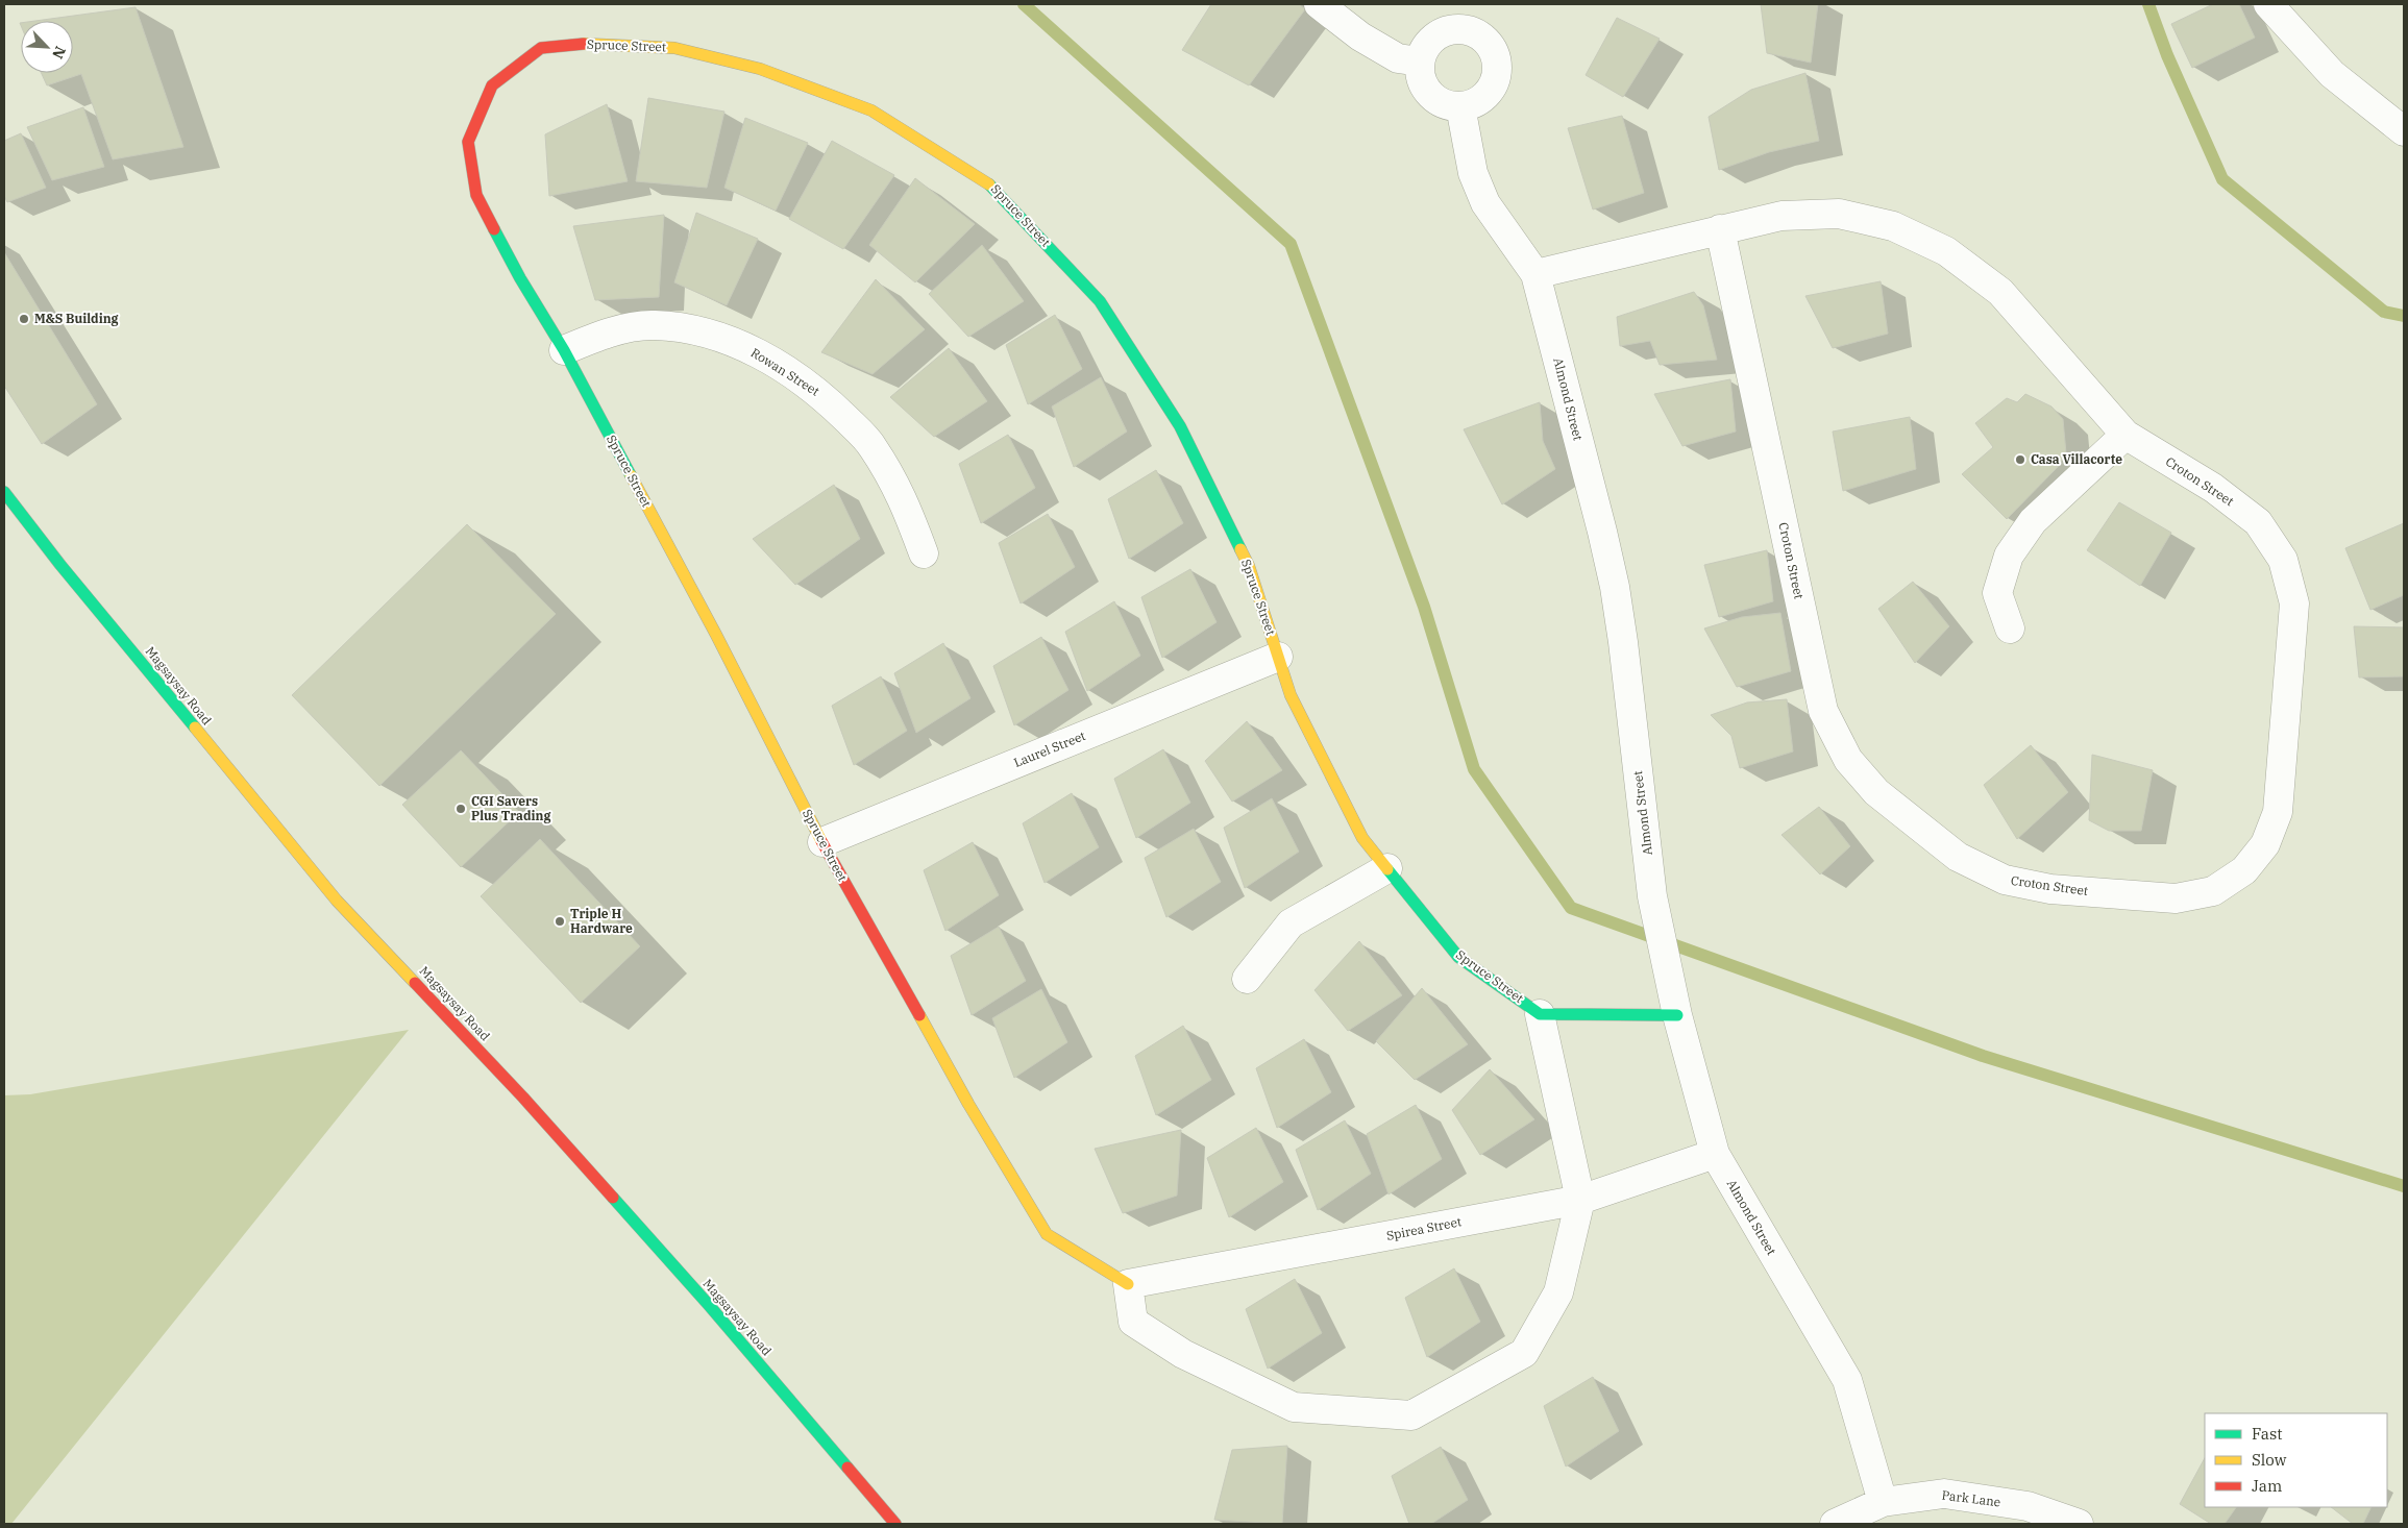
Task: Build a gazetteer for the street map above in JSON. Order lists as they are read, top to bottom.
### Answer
{
  "streets": {
    "street": [
      "Spruce Street",
      "Rowan Street",
      "Almond Street",
      "Croton Street",
      "Magsaysay Road",
      "Laurel Street",
      "Spirea Street",
      "Park Lane"
    ]
  },
  "crossings": [
    ["Spruce Street", "Rowan Street"],
    ["Spruce Street", "Laurel Street"],
    ["Spruce Street", "Spirea Street"],
    ["Almond Street", "Croton Street"],
    ["Almond Street", "Spirea Street"],
    ["Almond Street", "Park Lane"]
  ],
  "places": [
    "M&S Building",
    "Casa Villacorte",
    "CGI Savers Plus Trading",
    "Triple H Hardware"
  ],
  "legend": ["Fast", "Slow", "Jam"],
  "north": "bottom right"
}
